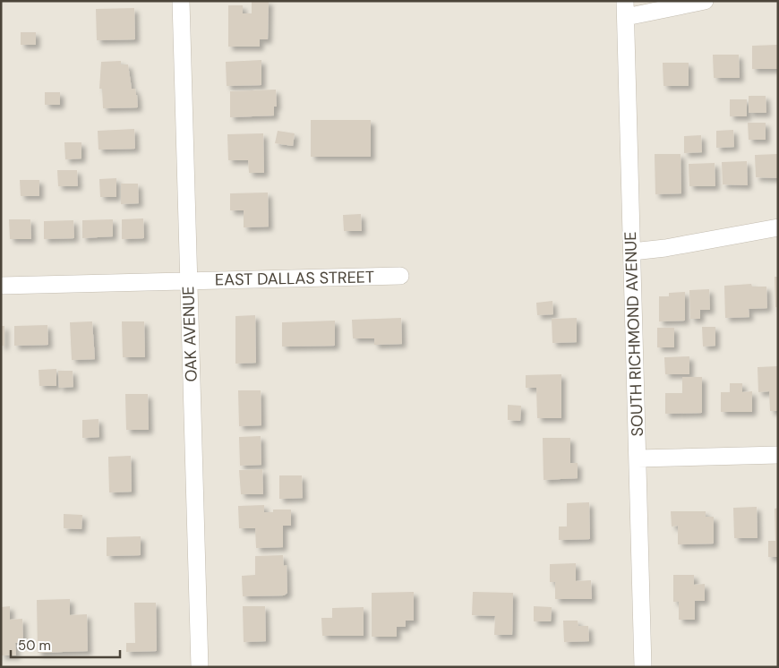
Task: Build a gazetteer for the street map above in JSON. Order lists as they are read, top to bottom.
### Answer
{
  "streets": {
    "street": ["EAST DALLAS STREET", "OAK AVENUE", "SOUTH RICHMOND AVENUE"]
  },
  "crossings": [
    ["EAST DALLAS STREET", "OAK AVENUE"]
  ],
  "scale_bar": "50 m"
}
